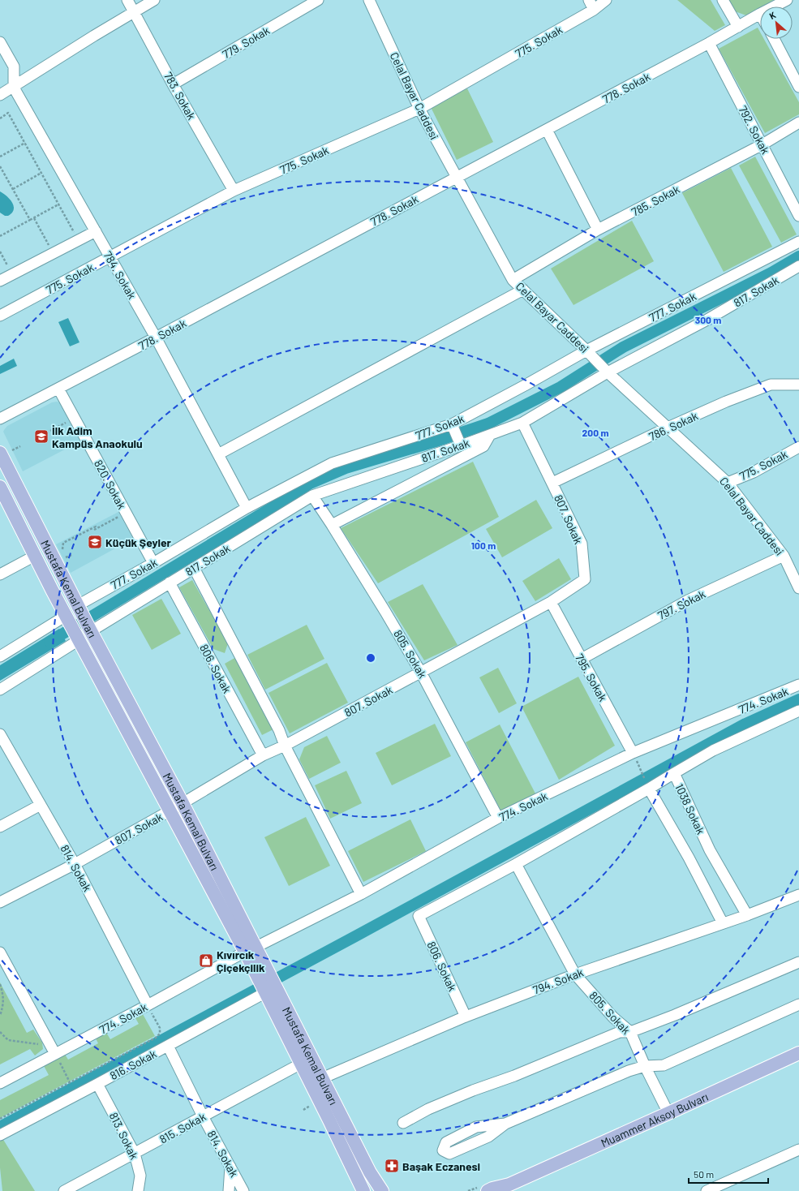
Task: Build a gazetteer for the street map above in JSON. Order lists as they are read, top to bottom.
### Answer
{
  "streets": {
    "main road": ["Mustafa Kemal Bulvarı", "Muammer Aksoy Bulvarı"],
    "street": [
      "775. Sokak",
      "779. Sokak",
      "778. Sokak",
      "783. Sokak",
      "Celal Bayar Caddesi",
      "792. Sokak",
      "785. Sokak",
      "784. Sokak",
      "817. Sokak",
      "777. Sokak",
      "786. Sokak",
      "820. Sokak",
      "807. Sokak",
      "797. Sokak",
      "805. Sokak",
      "806. Sokak",
      "795. Sokak",
      "774. Sokak",
      "1038 Sokak",
      "814. Sokak",
      "794. Sokak",
      "816. Sokak",
      "815. Sokak",
      "813. Sokak"
    ]
  },
  "crossings": [
    ["775. Sokak", "783. Sokak"],
    ["775. Sokak", "Celal Bayar Caddesi"],
    ["775. Sokak", "784. Sokak"],
    ["779. Sokak", "783. Sokak"],
    ["778. Sokak", "Celal Bayar Caddesi"],
    ["778. Sokak", "792. Sokak"],
    ["778. Sokak", "784. Sokak"],
    ["778. Sokak", "820. Sokak"],
    ["Celal Bayar Caddesi", "785. Sokak"],
    ["Celal Bayar Caddesi", "817. Sokak"],
    ["Celal Bayar Caddesi", "777. Sokak"],
    ["Celal Bayar Caddesi", "786. Sokak"],
    ["Celal Bayar Caddesi", "797. Sokak"],
    ["792. Sokak", "785. Sokak"],
    ["784. Sokak", "777. Sokak"],
    ["817. Sokak", "807. Sokak"],
    ["817. Sokak", "Mustafa Kemal Bulvarı"],
    ["817. Sokak", "805. Sokak"],
    ["817. Sokak", "806. Sokak"],
    ["777. Sokak", "820. Sokak"],
    ["777. Sokak", "Mustafa Kemal Bulvarı"],
    ["786. Sokak", "807. Sokak"],
    ["807. Sokak", "Mustafa Kemal Bulvarı"],
    ["807. Sokak", "805. Sokak"],
    ["807. Sokak", "806. Sokak"],
    ["807. Sokak", "795. Sokak"],
    ["807. Sokak", "814. Sokak"],
    ["Mustafa Kemal Bulvarı", "774. Sokak"],
    ["Mustafa Kemal Bulvarı", "794. Sokak"],
    ["Mustafa Kemal Bulvarı", "816. Sokak"],
    ["Mustafa Kemal Bulvarı", "815. Sokak"],
    ["797. Sokak", "795. Sokak"],
    ["805. Sokak", "806. Sokak"],
    ["805. Sokak", "774. Sokak"],
    ["805. Sokak", "794. Sokak"],
    ["805. Sokak", "Muammer Aksoy Bulvarı"],
    ["806. Sokak", "794. Sokak"],
    ["795. Sokak", "774. Sokak"],
    ["774. Sokak", "814. Sokak"],
    ["1038 Sokak", "794. Sokak"],
    ["814. Sokak", "816. Sokak"],
    ["814. Sokak", "815. Sokak"],
    ["816. Sokak", "813. Sokak"],
    ["815. Sokak", "813. Sokak"]
  ],
  "places": {
    "school or university": ["İlk Adim Kampüs Anaokulu", "Küçük Şeyler"],
    "shop": ["Kıvırcık Çiçekçilik"],
    "pharmacy": ["Başak Eczanesi"]
  },
  "scale_bar": "50 m",
  "north": "top left",
  "rings": ["300 m", "200 m", "100 m"]
}
